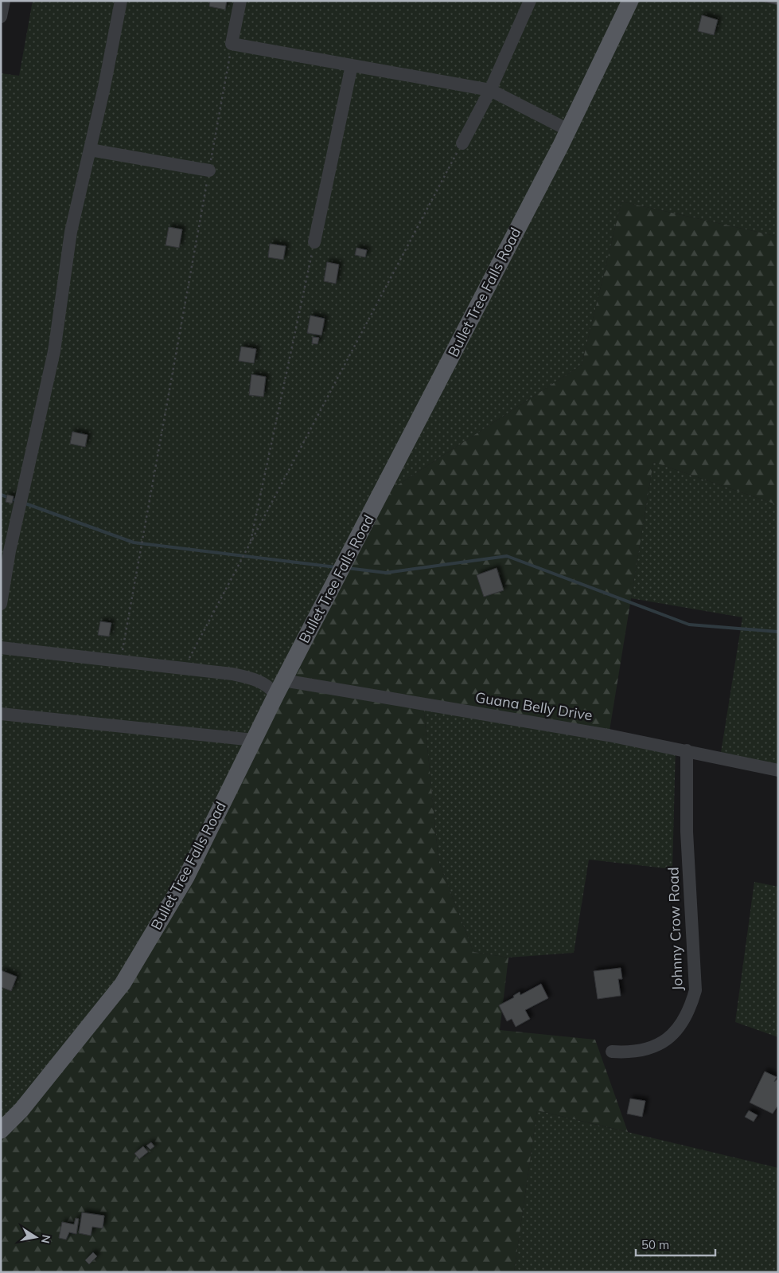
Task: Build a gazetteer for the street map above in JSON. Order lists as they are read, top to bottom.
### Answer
{
  "streets": {
    "main road": ["Bullet Tree Falls Road"],
    "street": ["Guana Belly Drive", "Johnny Crow Road"]
  },
  "crossings": [
    ["Bullet Tree Falls Road", "Guana Belly Drive"],
    ["Guana Belly Drive", "Johnny Crow Road"]
  ],
  "scale_bar": "50 m",
  "north": "right"
}
